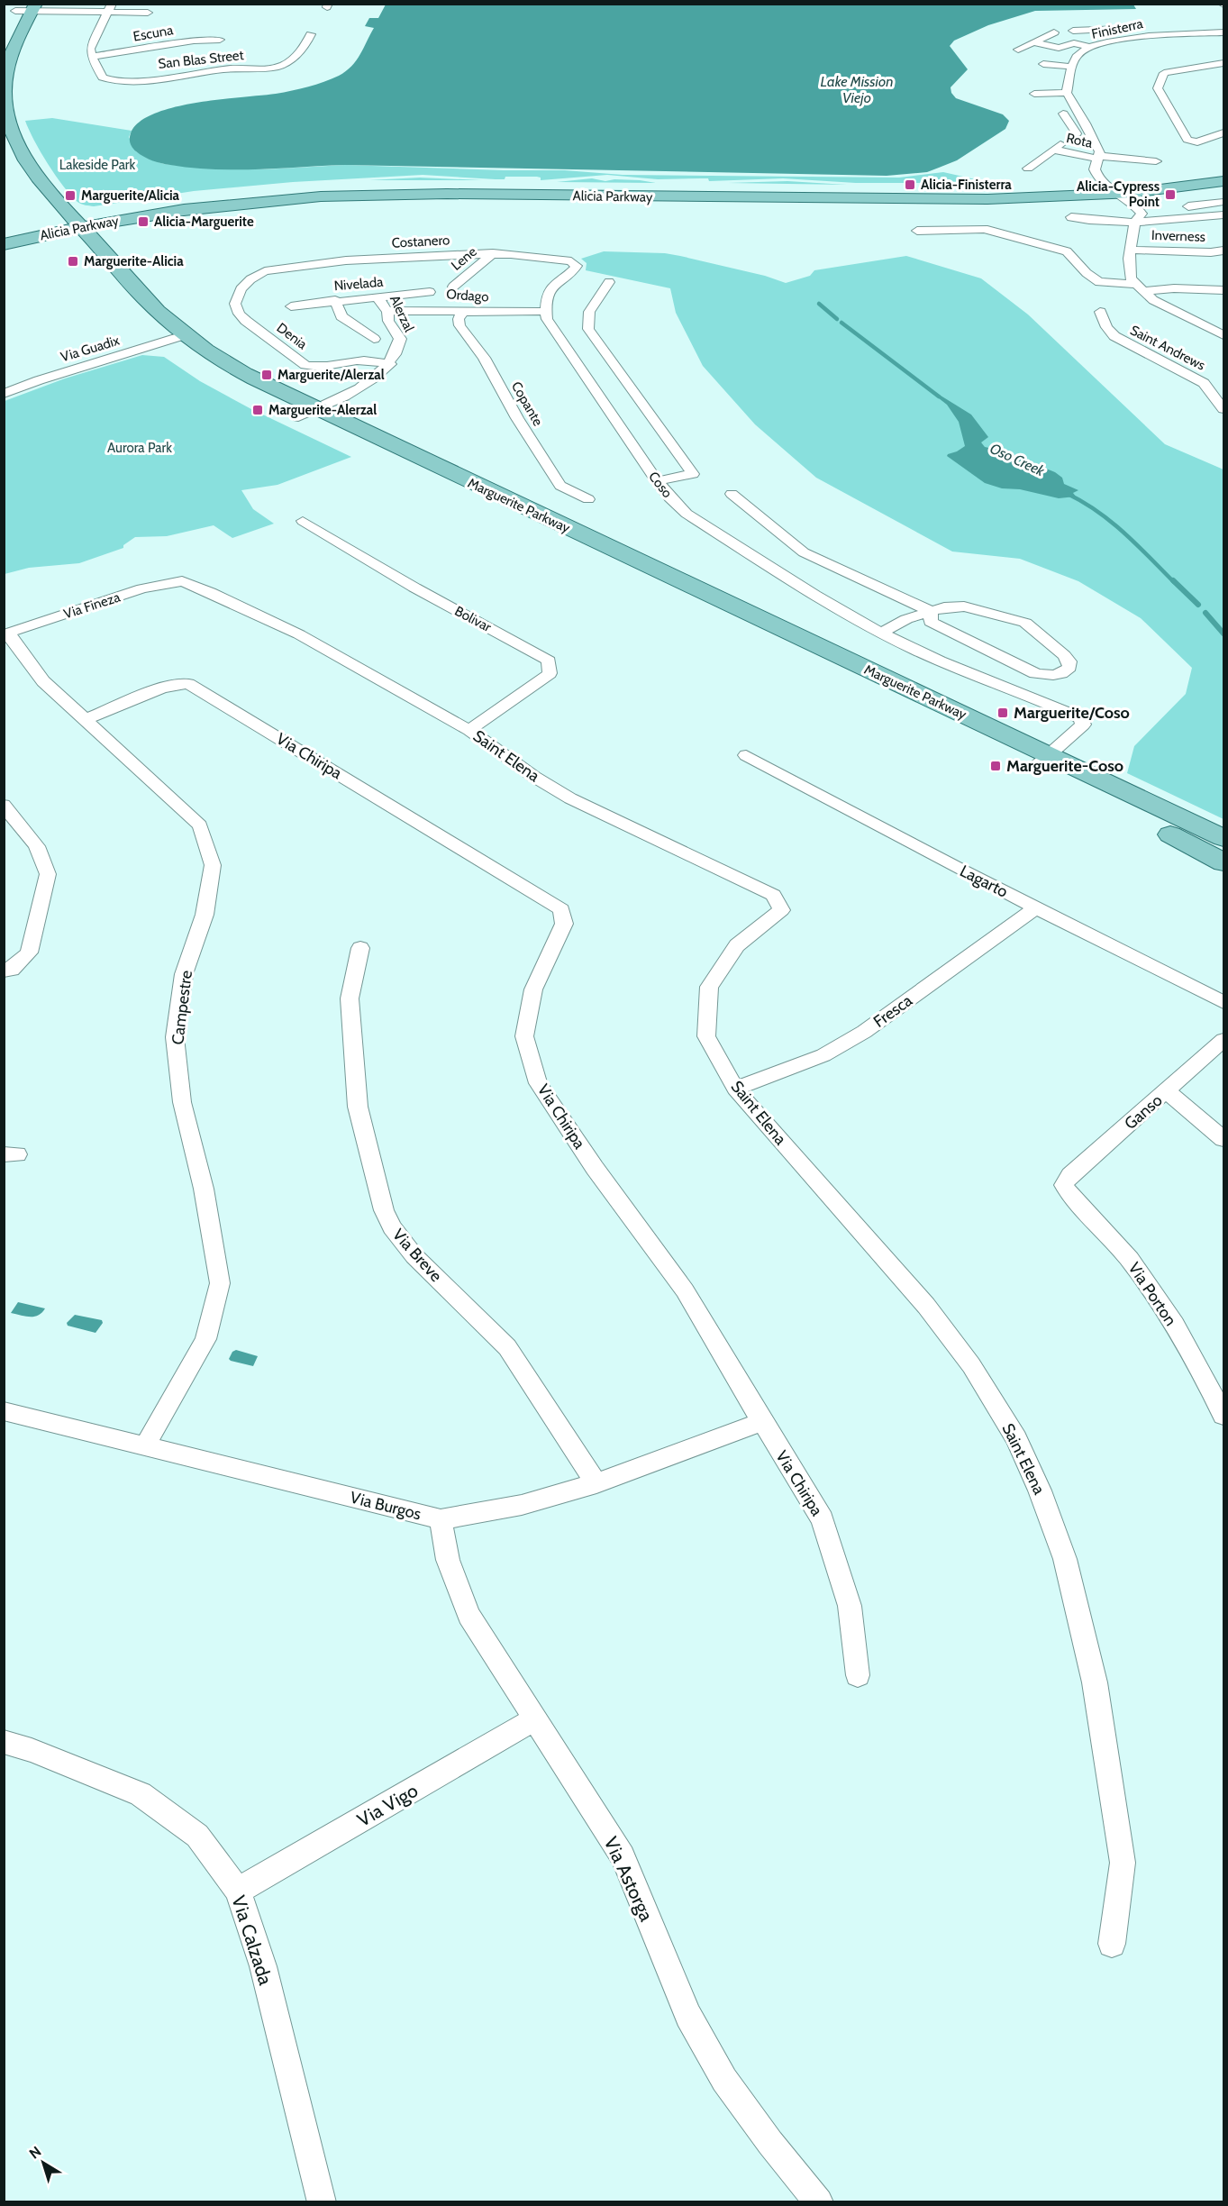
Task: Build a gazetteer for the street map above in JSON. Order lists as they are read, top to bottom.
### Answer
{
  "streets": {
    "main road": ["Alicia Parkway", "Marguerite Parkway"],
    "street": [
      "Finisterra",
      "Escuna",
      "San Blas Street",
      "Rota",
      "Inverness",
      "Costanero",
      "Lene",
      "Nivelada",
      "Ordago",
      "Alerzal",
      "Denia",
      "Saint Andrews",
      "Via Guadix",
      "Copante",
      "Coso",
      "Via Fineza",
      "Bolivar",
      "Via Chiripa",
      "Saint Elena",
      "Lagarto",
      "Campestre",
      "Fresca",
      "Ganso",
      "Via Breve",
      "Via Porton",
      "Via Burgos",
      "Via Vigo",
      "Via Astorga",
      "Via Calzada"
    ]
  },
  "crossings": [
    ["Escuna", "San Blas Street"],
    ["Alicia Parkway", "Marguerite Parkway"],
    ["Costanero", "Lene"],
    ["Costanero", "Ordago"],
    ["Costanero", "Denia"],
    ["Costanero", "Coso"],
    ["Nivelada", "Alerzal"],
    ["Ordago", "Alerzal"],
    ["Ordago", "Copante"],
    ["Ordago", "Coso"],
    ["Alerzal", "Denia"],
    ["Alerzal", "Marguerite Parkway"],
    ["Via Guadix", "Marguerite Parkway"],
    ["Coso", "Marguerite Parkway"],
    ["Via Fineza", "Saint Elena"],
    ["Via Fineza", "Campestre"],
    ["Bolivar", "Saint Elena"],
    ["Via Chiripa", "Campestre"],
    ["Via Chiripa", "Via Burgos"],
    ["Saint Elena", "Fresca"],
    ["Lagarto", "Fresca"],
    ["Campestre", "Via Burgos"],
    ["Ganso", "Via Porton"],
    ["Via Breve", "Via Burgos"],
    ["Via Burgos", "Via Astorga"],
    ["Via Vigo", "Via Astorga"],
    ["Via Vigo", "Via Calzada"]
  ],
  "water": ["Lake Mission Viejo", "Oso Creek"],
  "parks": ["Lakeside Park", "Aurora Park"],
  "places": {
    "transit": [
      "Alicia-Finisterra",
      "Alicia-Cypress Point",
      "Marguerite/Alicia",
      "Alicia-Marguerite",
      "Marguerite-Alicia",
      "Marguerite/Alerzal",
      "Marguerite-Alerzal",
      "Marguerite/Coso",
      "Marguerite-Coso"
    ]
  },
  "north": "top left"
}
